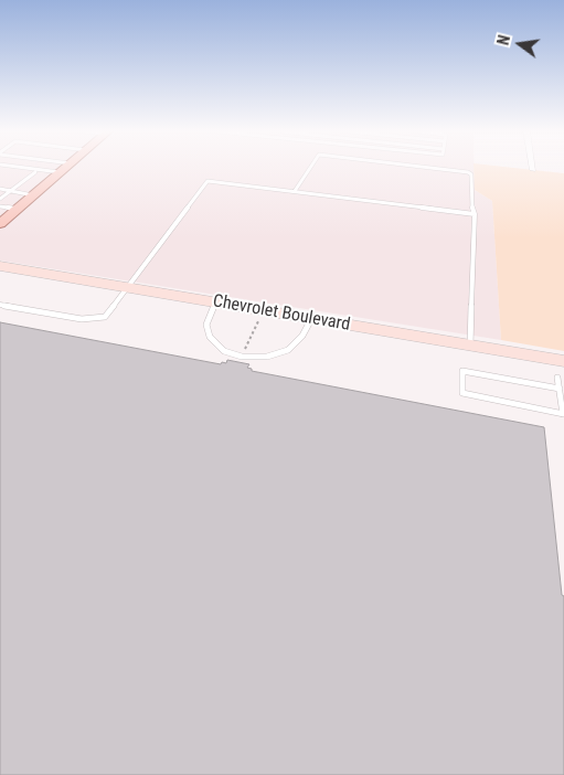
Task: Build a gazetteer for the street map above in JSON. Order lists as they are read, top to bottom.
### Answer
{
  "streets": {
    "main road": ["Chevrolet Boulevard"]
  },
  "north": "left"
}
